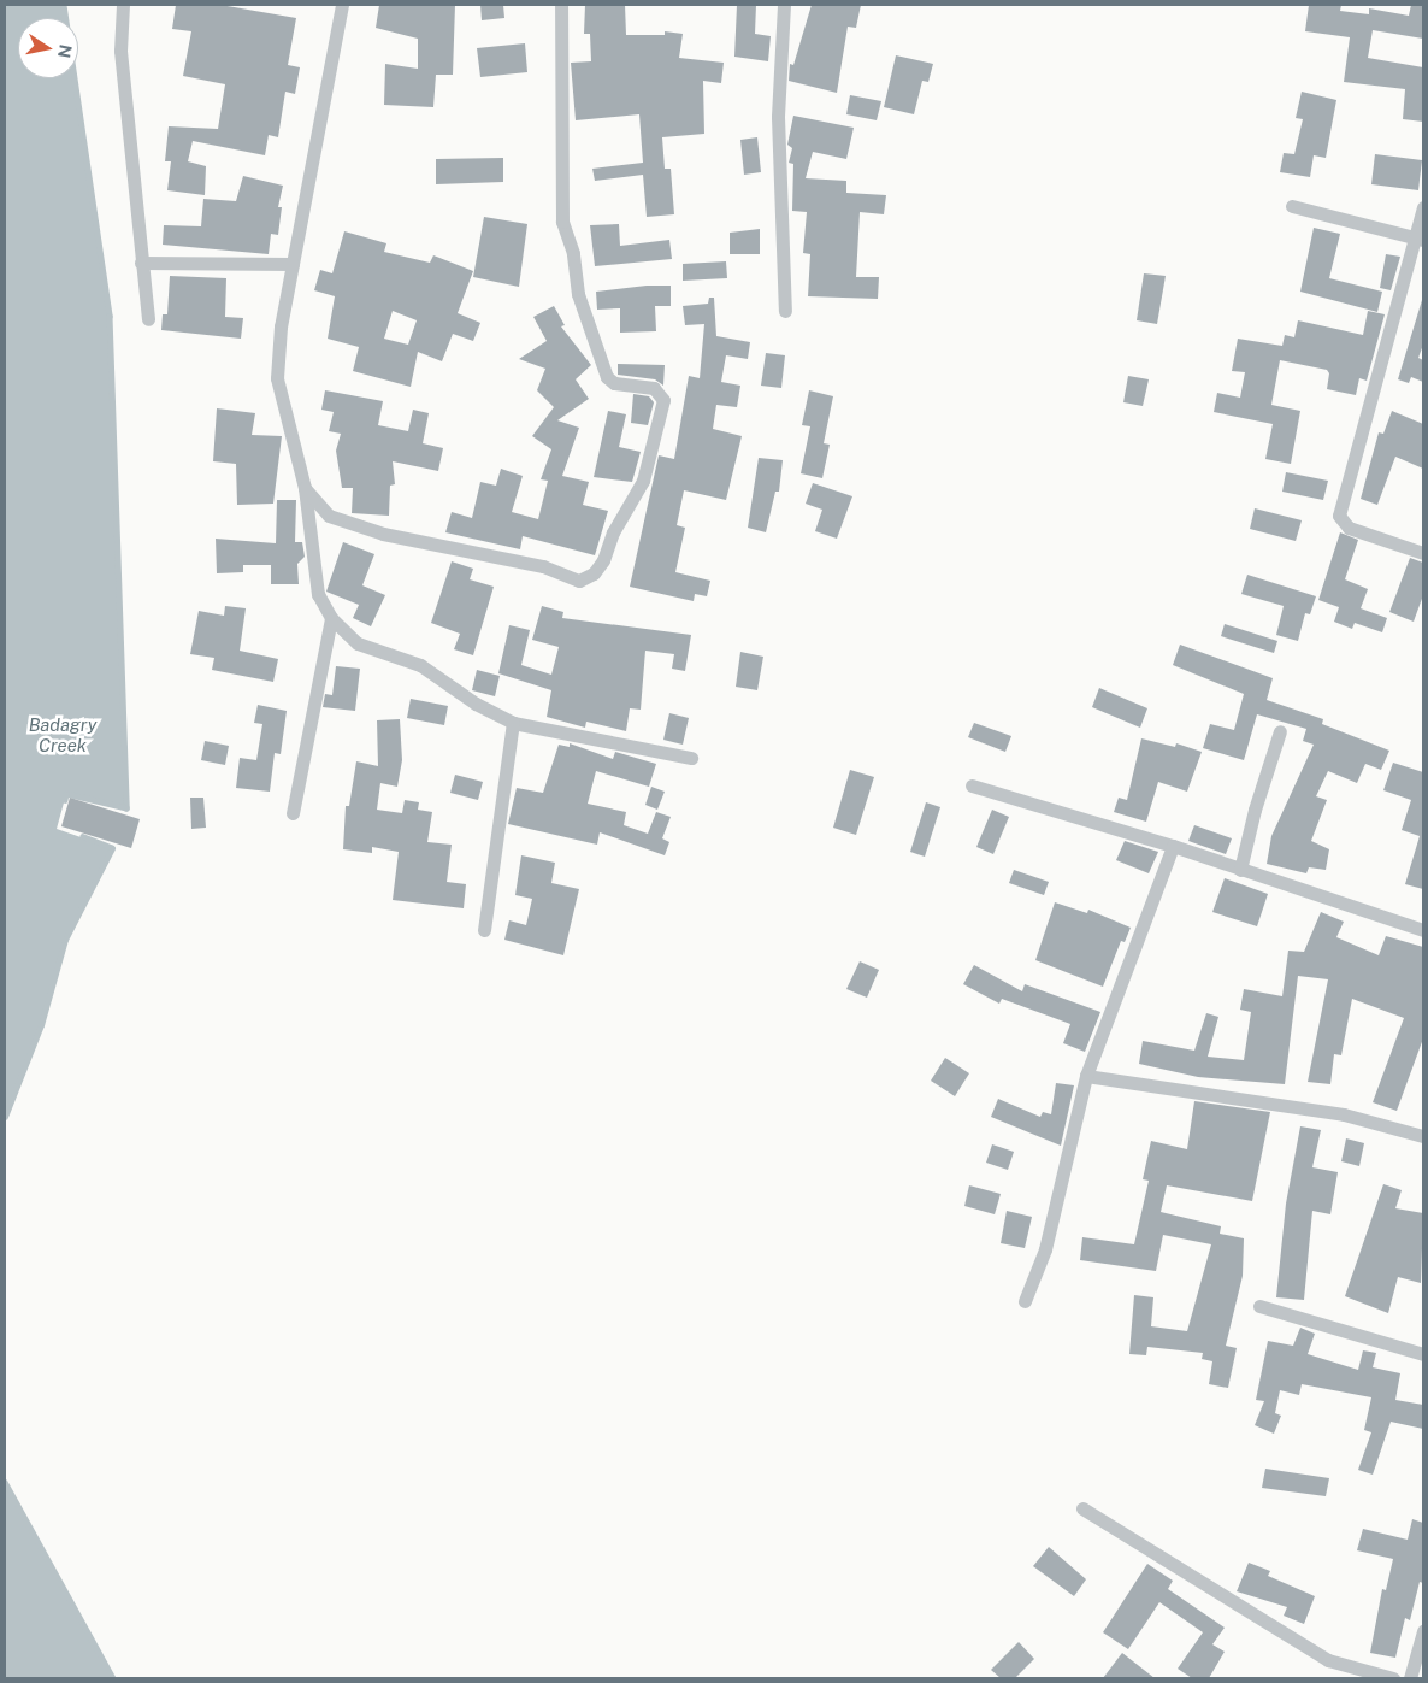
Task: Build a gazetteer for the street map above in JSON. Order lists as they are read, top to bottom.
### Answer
{
  "water": ["Badagry Creek"],
  "north": "right"
}
